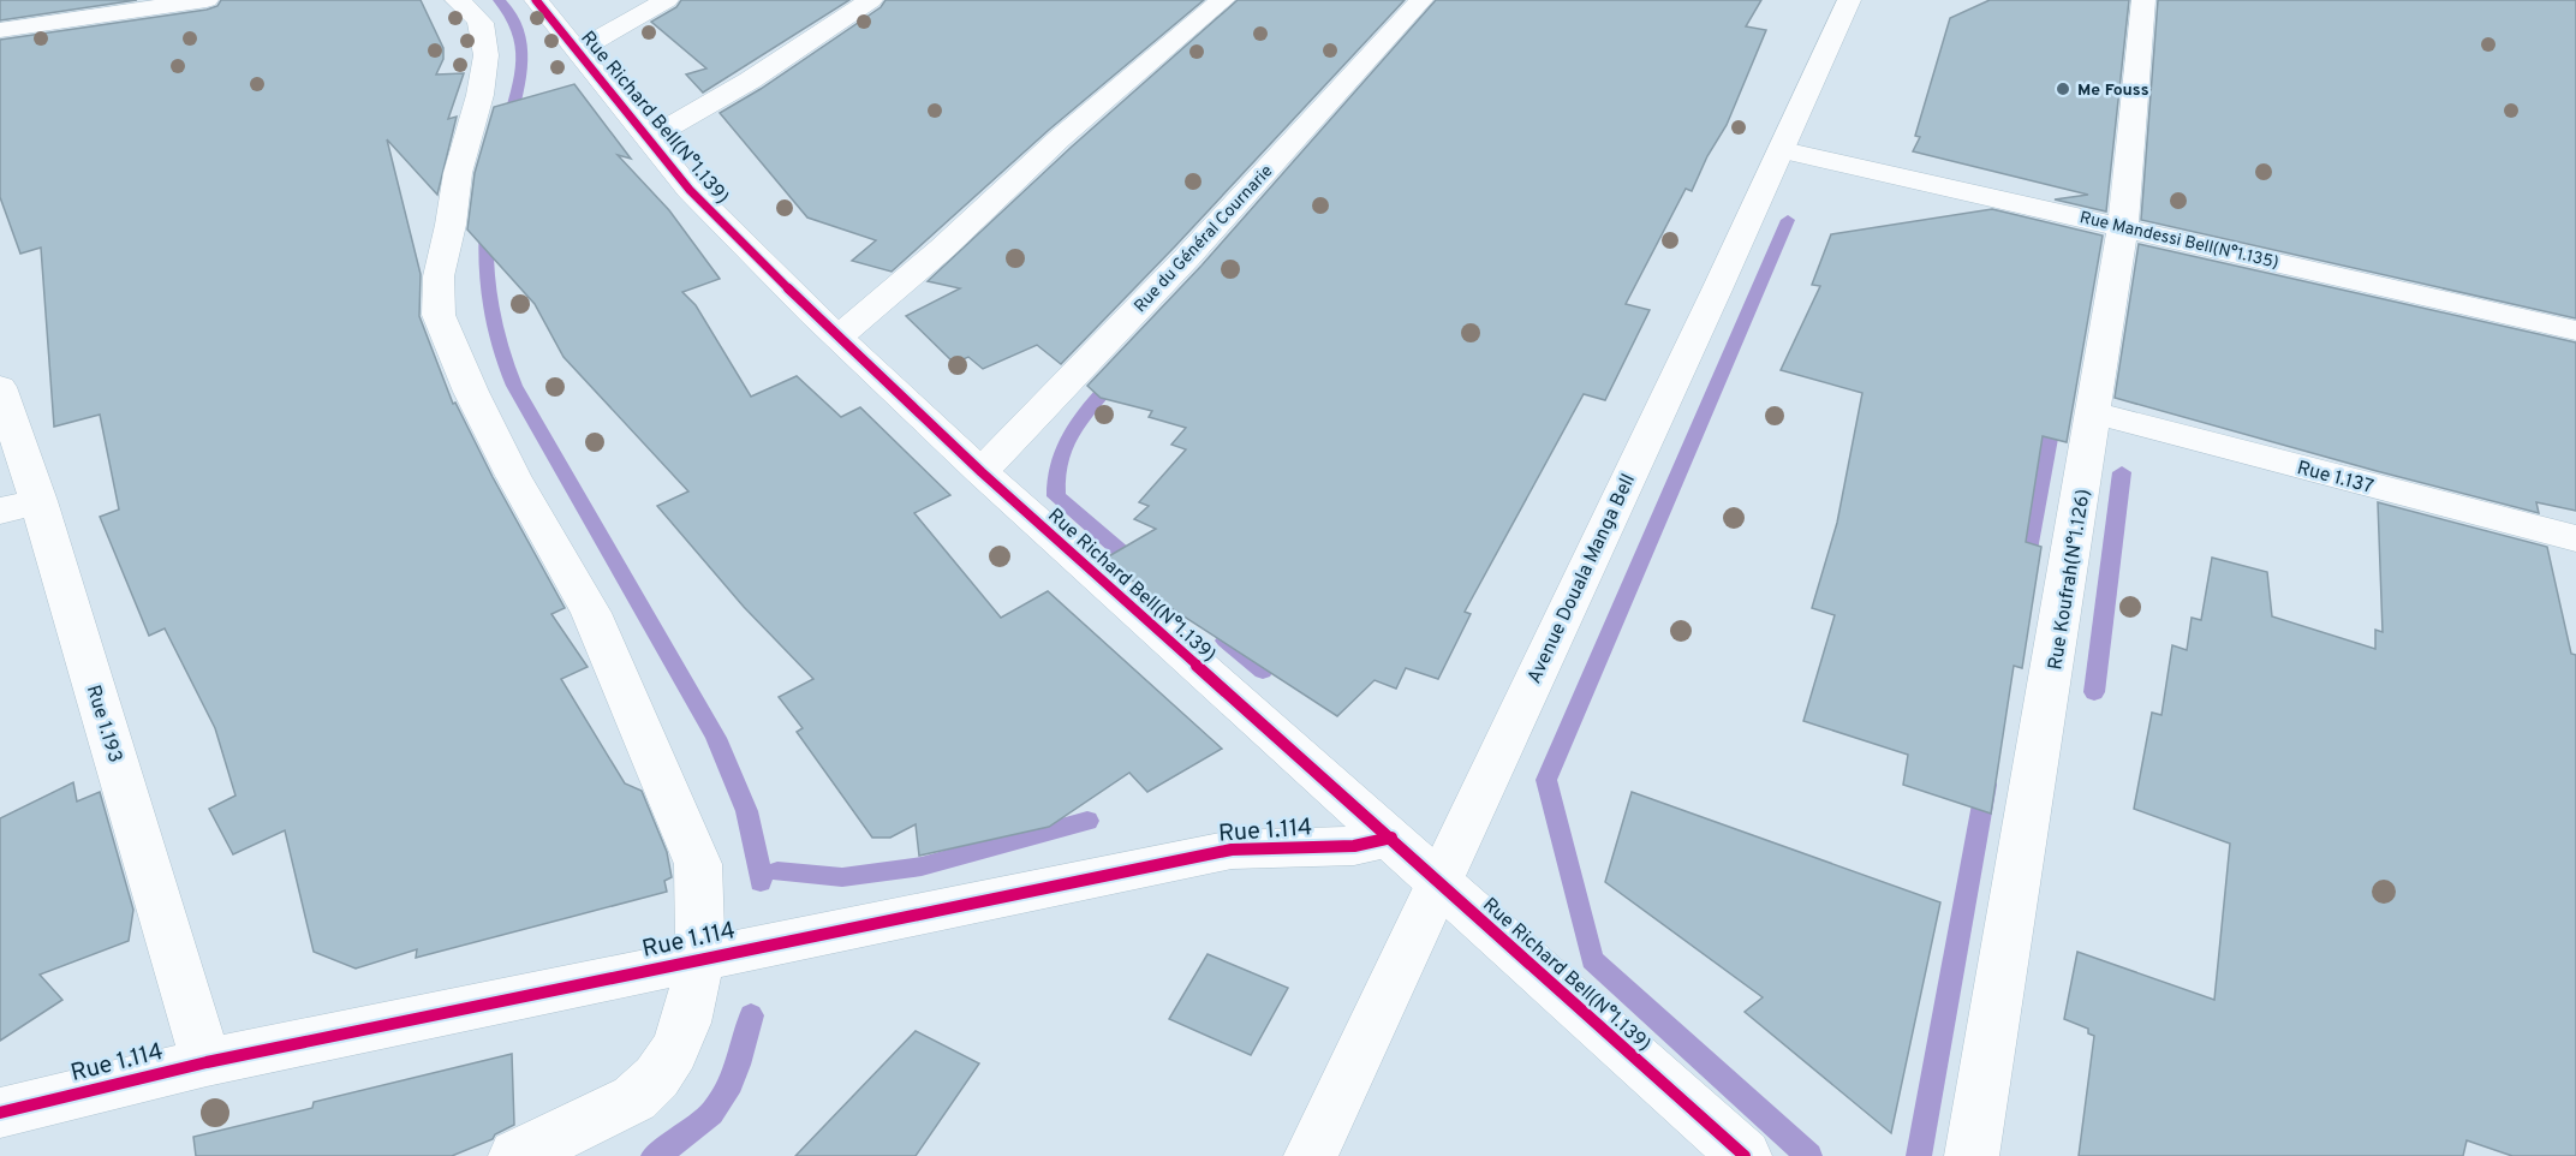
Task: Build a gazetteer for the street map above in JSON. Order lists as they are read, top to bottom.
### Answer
{
  "streets": {
    "street": [
      "Rue Richard Bell(N°1.139)",
      "Rue du Général Cournarie",
      "Rue Mandessi Bell(N°1.135)",
      "Rue 1.137",
      "Avenue Douala Manga Bell",
      "Rue Koufrah(N°1.126)",
      "Rue 1.193",
      "Rue 1.114"
    ]
  },
  "crossings": [
    ["Rue Richard Bell(N°1.139)", "Rue du Général Cournarie"],
    ["Rue Richard Bell(N°1.139)", "Avenue Douala Manga Bell"],
    ["Rue Richard Bell(N°1.139)", "Rue 1.114"],
    ["Rue Mandessi Bell(N°1.135)", "Avenue Douala Manga Bell"],
    ["Rue Mandessi Bell(N°1.135)", "Rue Koufrah(N°1.126)"],
    ["Rue 1.137", "Rue Koufrah(N°1.126)"],
    ["Rue 1.193", "Rue 1.114"]
  ],
  "places": ["Me Fouss"]
}
